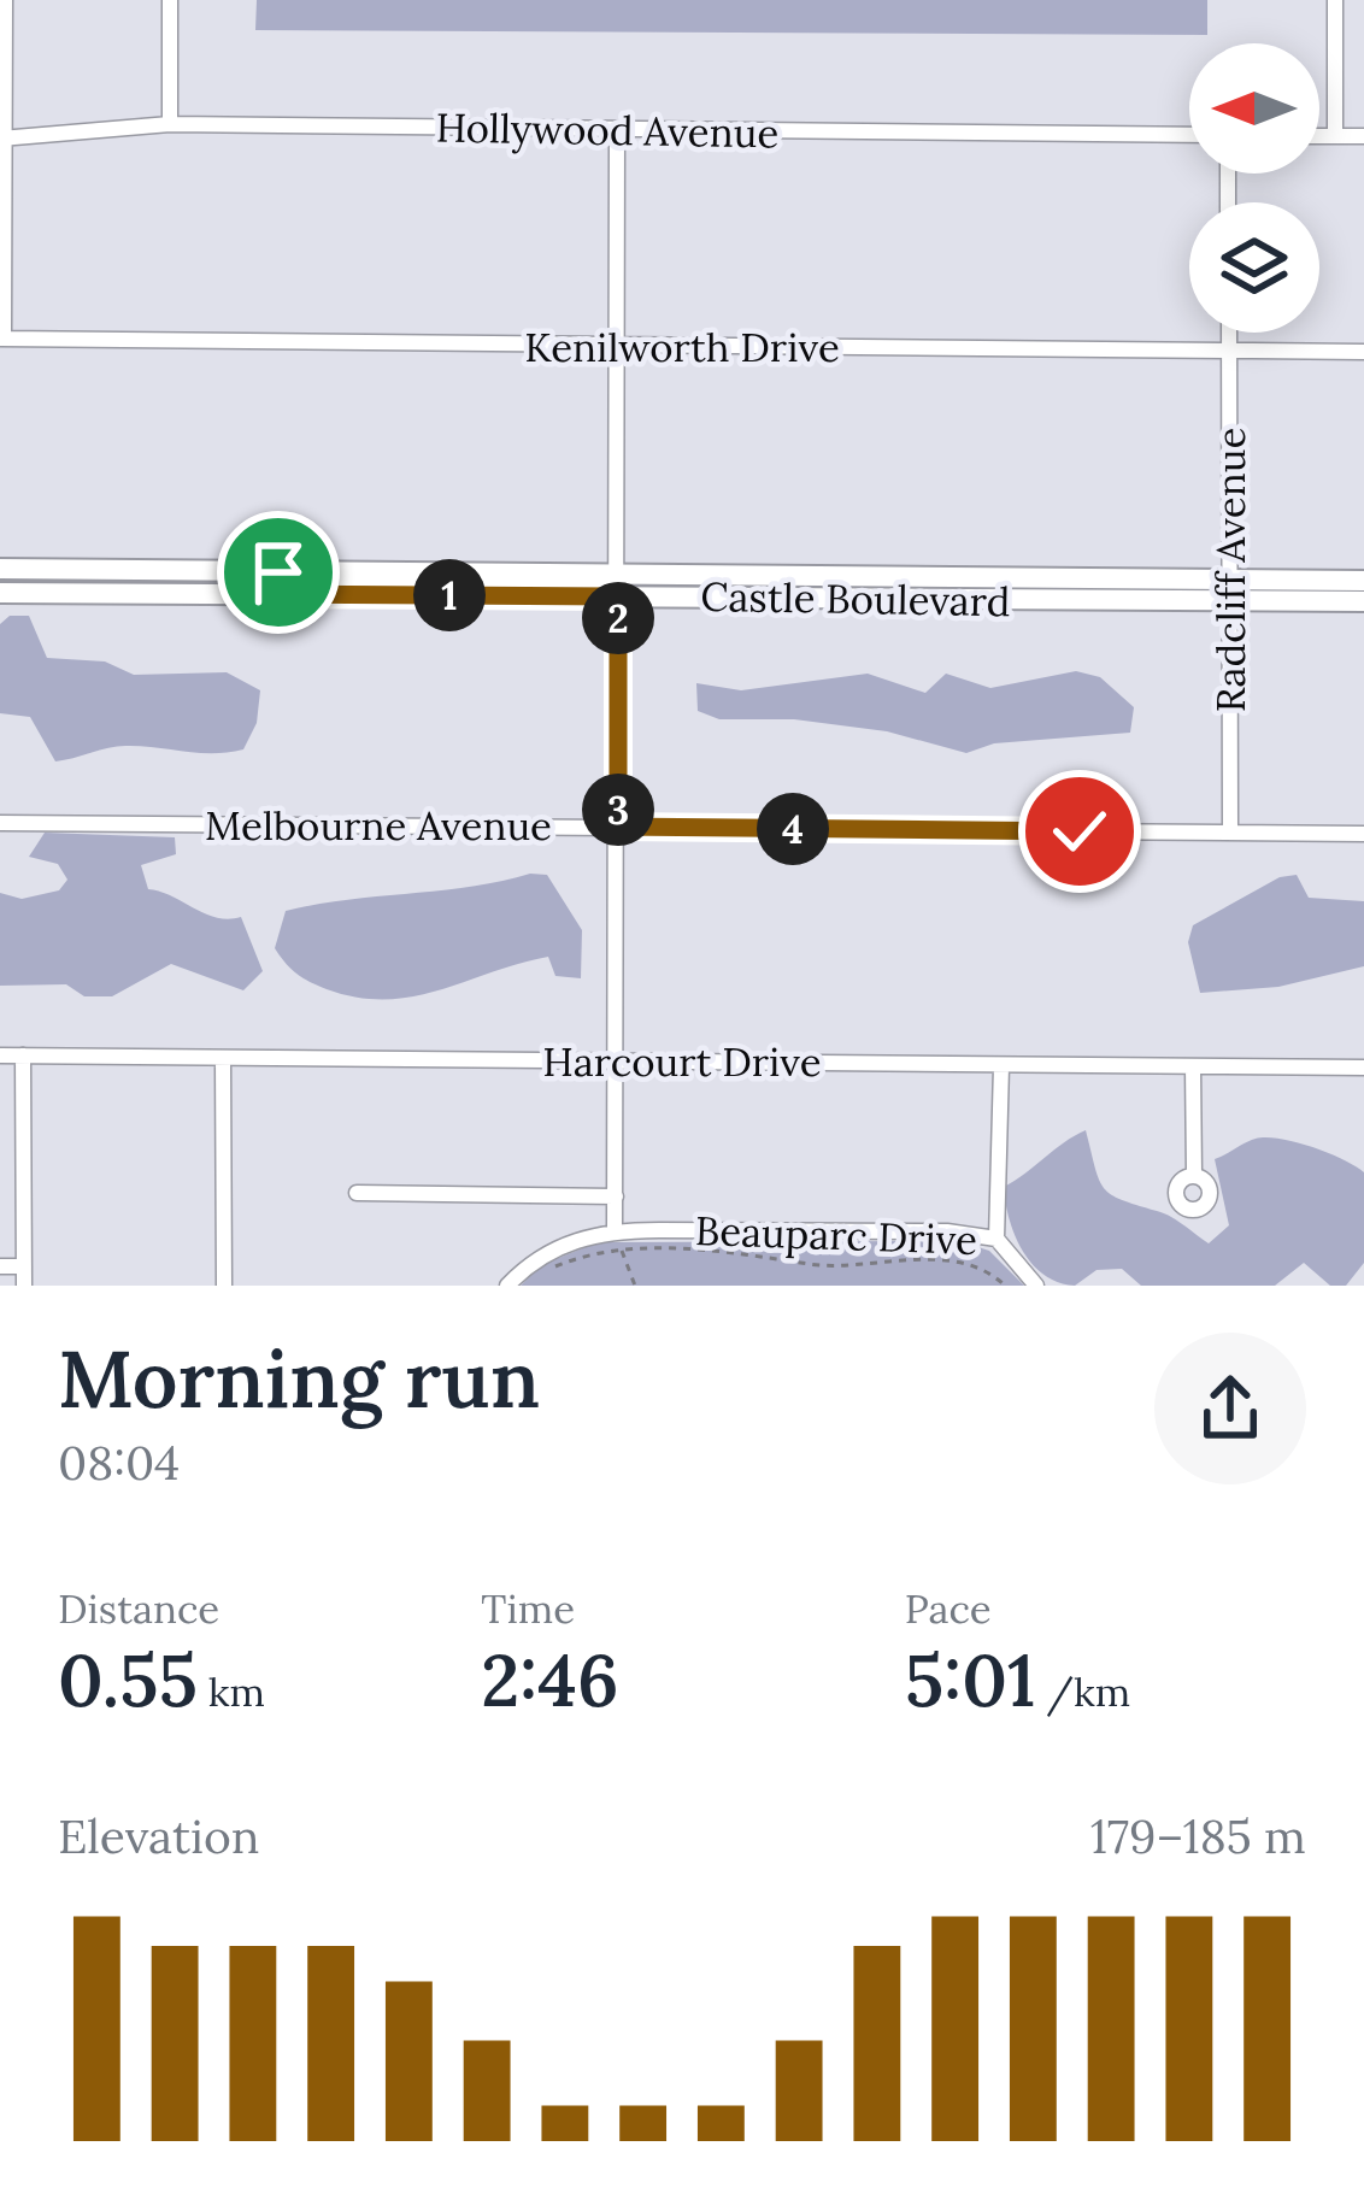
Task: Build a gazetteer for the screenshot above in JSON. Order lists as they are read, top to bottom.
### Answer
{
  "streets": {
    "street": [
      "Hollywood Avenue",
      "Kenilworth Drive",
      "Radcliff Avenue",
      "Castle Boulevard",
      "Melbourne Avenue",
      "Harcourt Drive",
      "Beauparc Drive"
    ]
  },
  "crossings": [
    ["Kenilworth Drive", "Radcliff Avenue"],
    ["Radcliff Avenue", "Castle Boulevard"],
    ["Radcliff Avenue", "Melbourne Avenue"]
  ],
  "north": "left",
  "page": {
    "pins": [
      "1",
      "2",
      "3",
      "4"
    ],
    "heading": ["Morning run", "08:04"],
    "stats": [
      ["Distance", "0.55 km"],
      ["Time", "2:46"],
      ["Pace", "5:01 /km"]
    ],
    "chart": ["Elevation", "179–185 m"]
  }
}
